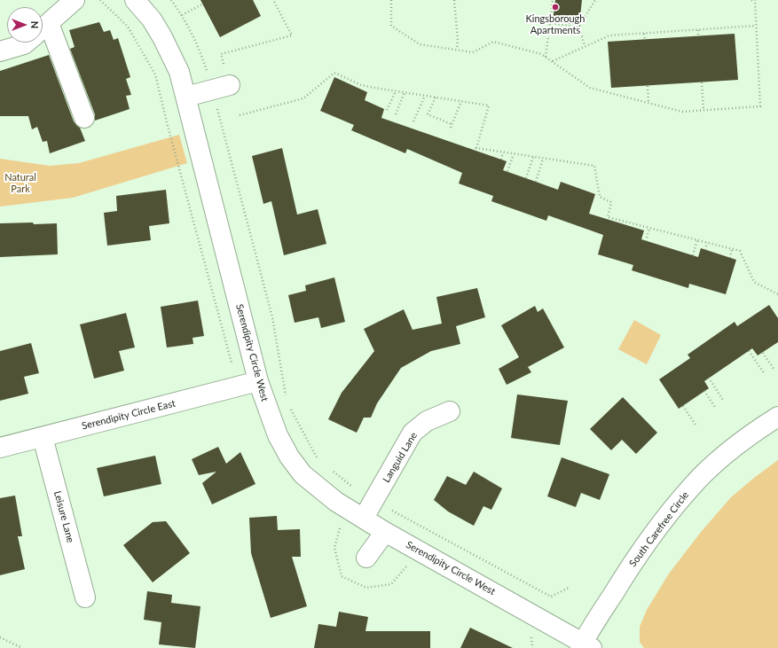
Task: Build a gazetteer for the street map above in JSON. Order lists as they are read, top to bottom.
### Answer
{
  "streets": {
    "street": [
      "Serendipity Circle West",
      "Serendipity Circle East",
      "Languid Lane",
      "Leisure Lane",
      "South Carefree Circle"
    ]
  },
  "crossings": [
    ["Serendipity Circle West", "Serendipity Circle East"],
    ["Serendipity Circle West", "Languid Lane"],
    ["Serendipity Circle West", "South Carefree Circle"],
    ["Serendipity Circle East", "Leisure Lane"]
  ],
  "parks": ["Natural Park"],
  "places": ["Kingsborough Apartments"],
  "north": "right"
}
